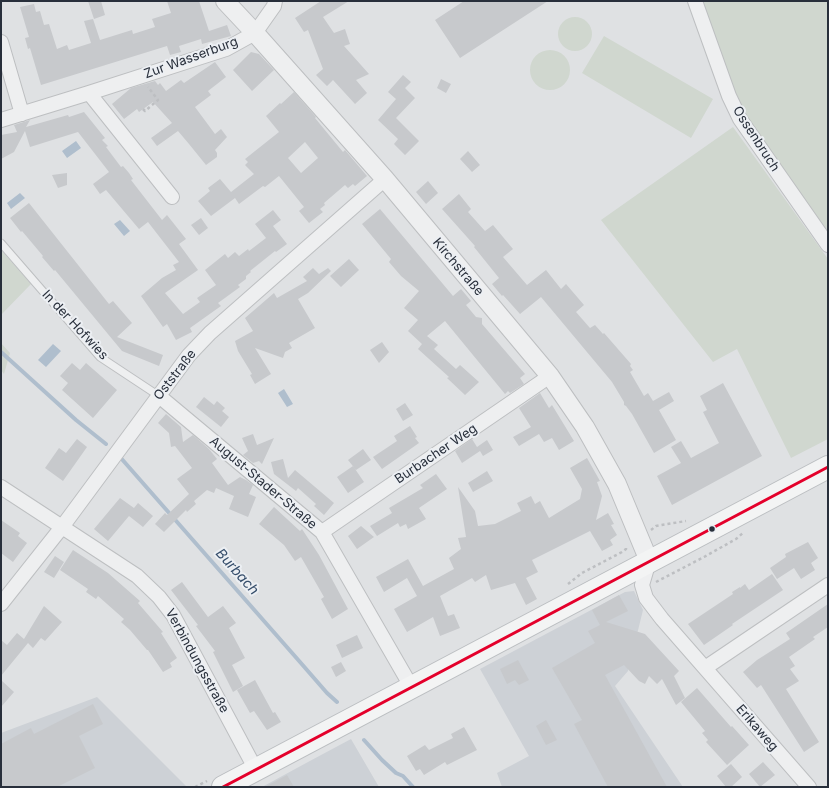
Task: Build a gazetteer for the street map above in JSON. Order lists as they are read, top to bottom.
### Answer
{
  "streets": {
    "street": [
      "Zur Wasserburg",
      "Ossenbruch",
      "Kirchstraße",
      "Oststraße",
      "Burbacher Weg",
      "August-Stader-Straße",
      "Verbindungsstraße",
      "Erikaweg"
    ],
    "lane": ["In der Hofwies"]
  },
  "crossings": [
    ["Zur Wasserburg", "Kirchstraße"],
    ["Kirchstraße", "Oststraße"],
    ["Kirchstraße", "Burbacher Weg"],
    ["Kirchstraße", "Erikaweg"],
    ["In der Hofwies", "Oststraße"],
    ["In der Hofwies", "August-Stader-Straße"],
    ["Oststraße", "August-Stader-Straße"],
    ["Oststraße", "Verbindungsstraße"],
    ["Burbacher Weg", "August-Stader-Straße"]
  ],
  "water": ["Burbach"]
}
